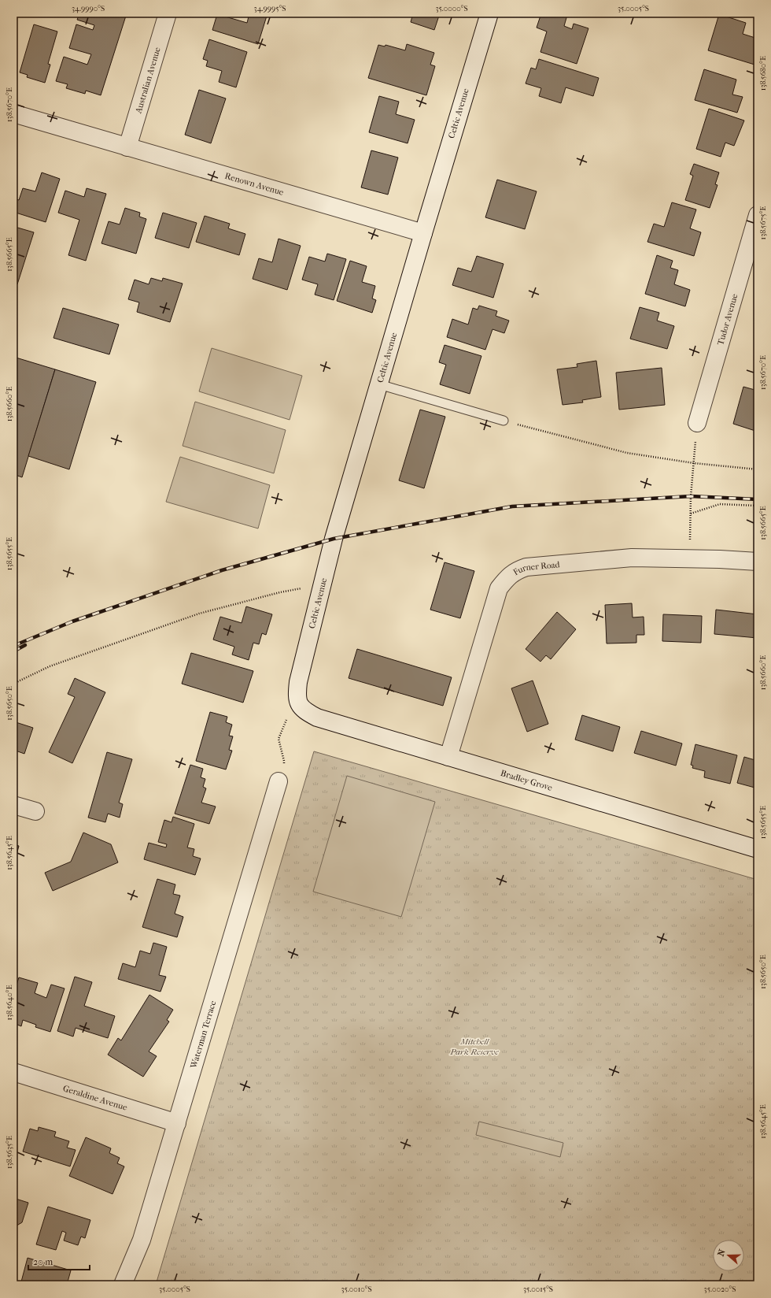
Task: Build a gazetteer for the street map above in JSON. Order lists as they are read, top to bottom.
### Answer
{
  "streets": {
    "street": [
      "Australian Avenue",
      "Celtic Avenue",
      "Renown Avenue",
      "Tudor Avenue",
      "Furner Road",
      "Bradley Grove",
      "Waterman Terrace",
      "Geraldine Avenue"
    ]
  },
  "crossings": [
    ["Australian Avenue", "Renown Avenue"],
    ["Celtic Avenue", "Renown Avenue"],
    ["Celtic Avenue", "Bradley Grove"],
    ["Furner Road", "Bradley Grove"],
    ["Waterman Terrace", "Geraldine Avenue"]
  ],
  "parks": ["Mitchell Park Reserve"],
  "scale_bar": "20 m",
  "north": "left",
  "coordinates": [
    "34.9990°S",
    "34.9995°S",
    "35.0000°S",
    "35.0005°S",
    "138.5680°E",
    "138.5670°E",
    "138.5675°E",
    "138.5665°E",
    "138.5660°E",
    "138.5655°E",
    "138.5650°E",
    "138.5645°E",
    "138.5640°E",
    "138.5635°E",
    "35.0010°S",
    "35.0015°S",
    "35.0020°S"
  ]
}
